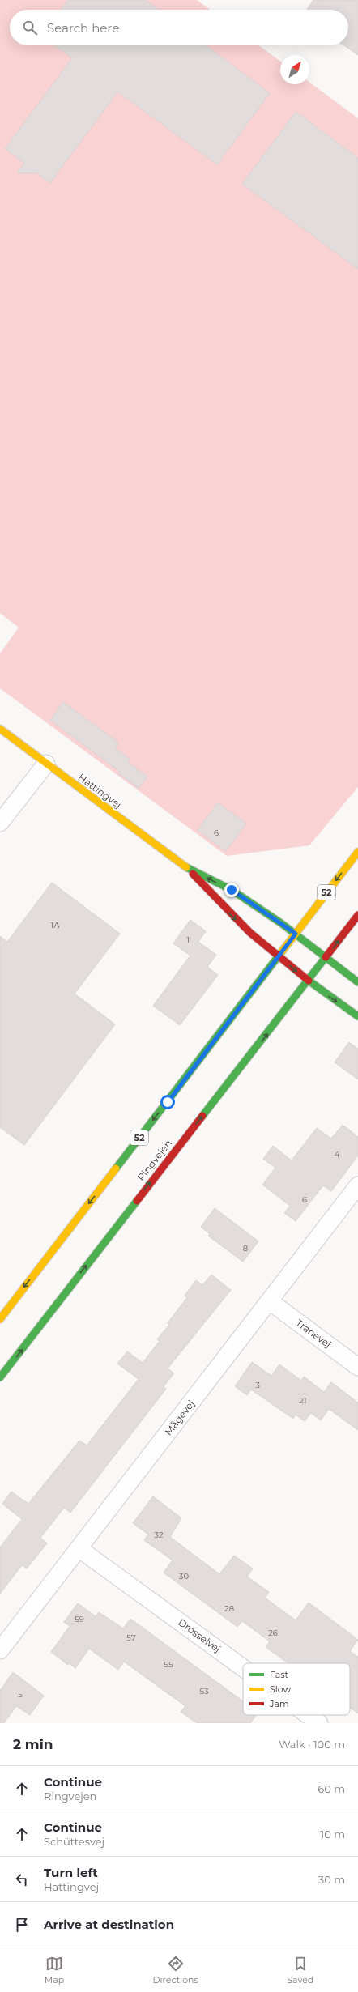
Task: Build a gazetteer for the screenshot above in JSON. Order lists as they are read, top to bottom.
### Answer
{
  "streets": {
    "main road": ["Hattingvej", "52", "Ringvejen"],
    "street": ["Tranevej", "Mågevej", "Drosselvej"]
  },
  "crossings": [
    ["Hattingvej", "52"],
    ["Hattingvej", "Ringvejen"],
    ["Tranevej", "Mågevej"],
    ["Mågevej", "Drosselvej"]
  ],
  "house_numbers": [
    "6",
    "1A",
    "1",
    "4",
    "6",
    "8",
    "3",
    "21",
    "32",
    "30",
    "28",
    "59",
    "26",
    "57",
    "55",
    "53",
    "5"
  ],
  "legend": ["Fast", "Slow", "Jam"],
  "north": "top right",
  "page": {
    "search": "Search here",
    "heading": ["2 min", "Walk · 100 m"],
    "list": [
      ["Continue", "Ringvejen", "60 m"],
      ["Continue", "Schüttesvej", "10 m"],
      ["Turn left", "Hattingvej", "30 m"],
      "Arrive at destination"
    ],
    "nav": ["Map", "Directions", "Saved"]
  }
}
